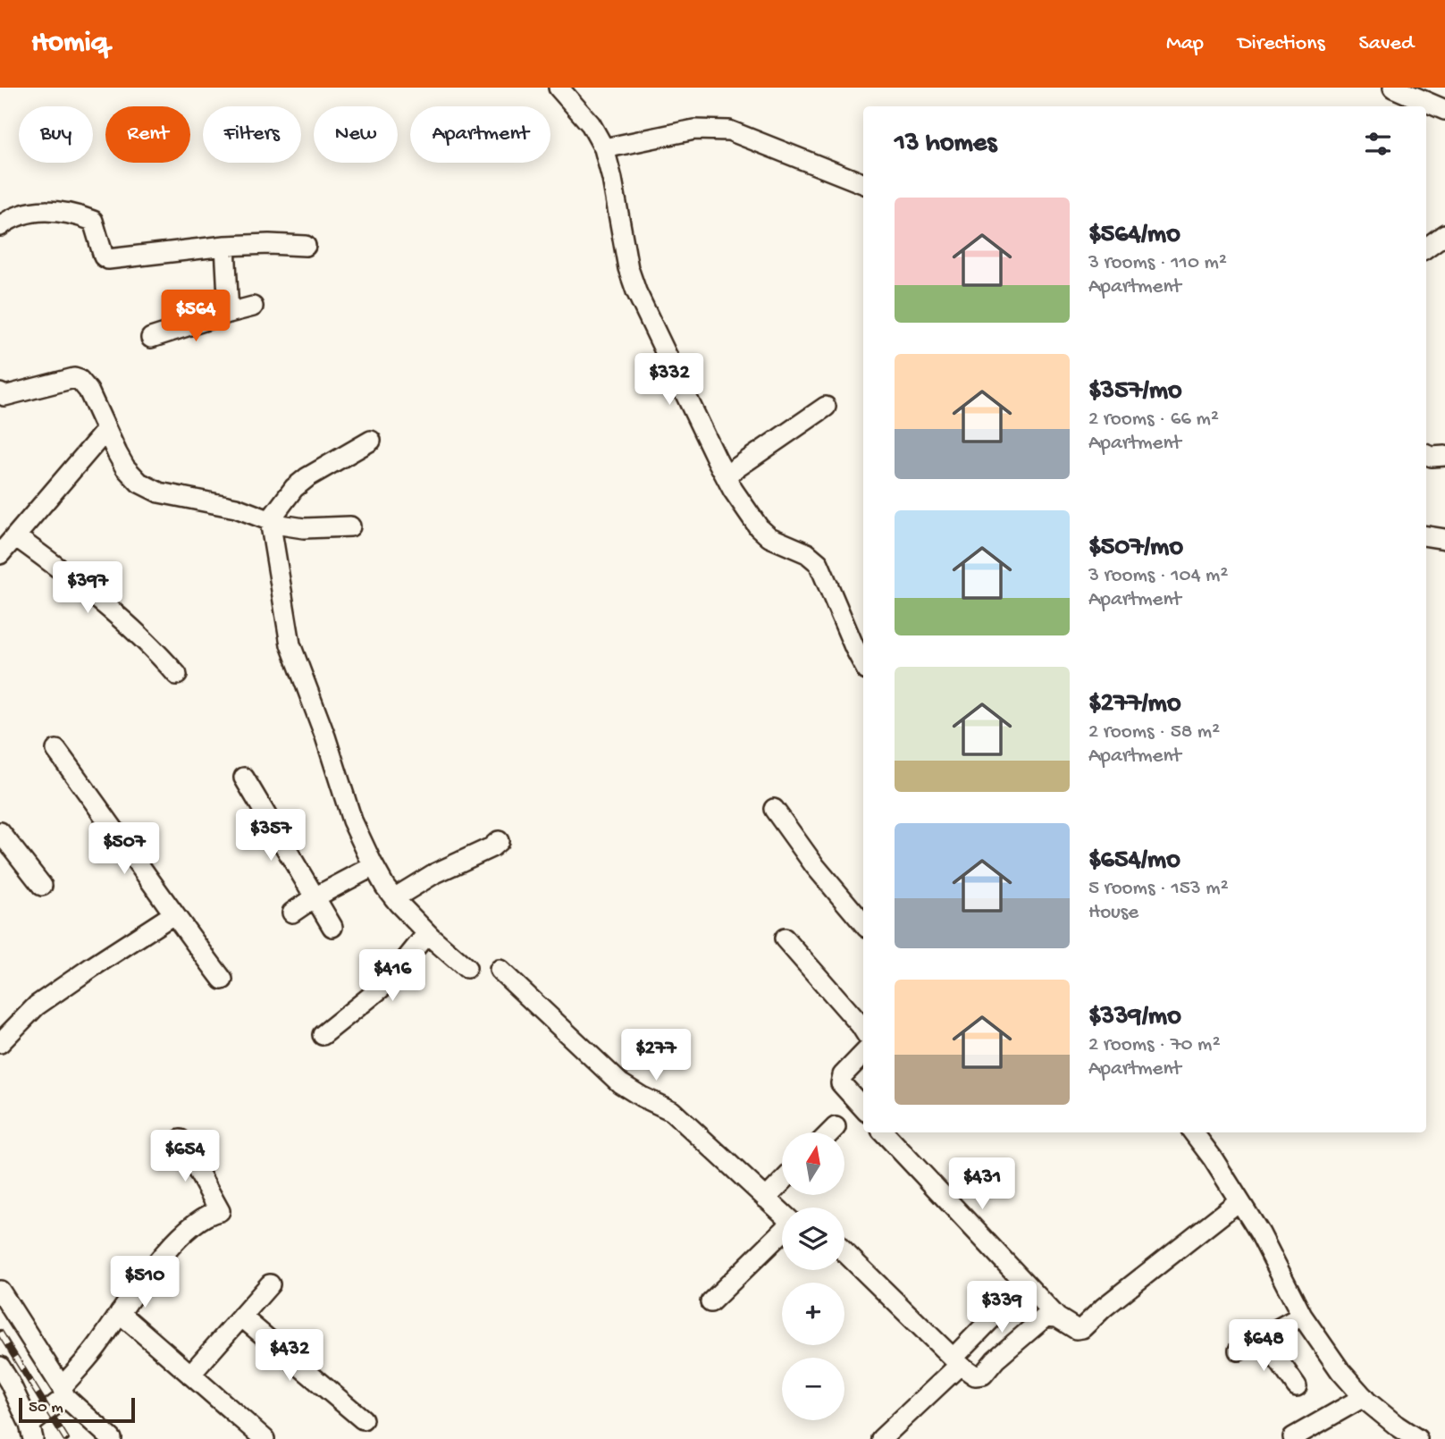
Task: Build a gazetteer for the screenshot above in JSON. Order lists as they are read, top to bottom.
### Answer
{
  "scale_bar": "50 m",
  "north": "top",
  "page": {
    "header": "Homiq",
    "nav": ["Map", "Directions", "Saved"],
    "chip": [
      "Buy",
      "Rent",
      "Filters",
      "New",
      "Apartment"
    ],
    "heading": "13 homes",
    "list": [
      {
        "name": "$564/mo",
        "note": "3 rooms · 110 m² · Apartment"
      },
      {
        "name": "$357/mo",
        "note": "2 rooms · 66 m² · Apartment"
      },
      {
        "name": "$507/mo",
        "note": "3 rooms · 104 m² · Apartment"
      },
      {
        "name": "$277/mo",
        "note": "2 rooms · 58 m² · Apartment"
      },
      {
        "name": "$654/mo",
        "note": "5 rooms · 153 m² · House"
      },
      {
        "name": "$339/mo",
        "note": "2 rooms · 70 m² · Apartment"
      }
    ],
    "price": [
      "$564",
      "$332",
      "$397",
      "$357",
      "$507",
      "$416",
      "$277",
      "$654",
      "$431",
      "$510",
      "$339",
      "$648",
      "$432"
    ],
    "map_buttons": ["+", "−"],
    "scale": "50 m"
  }
}
